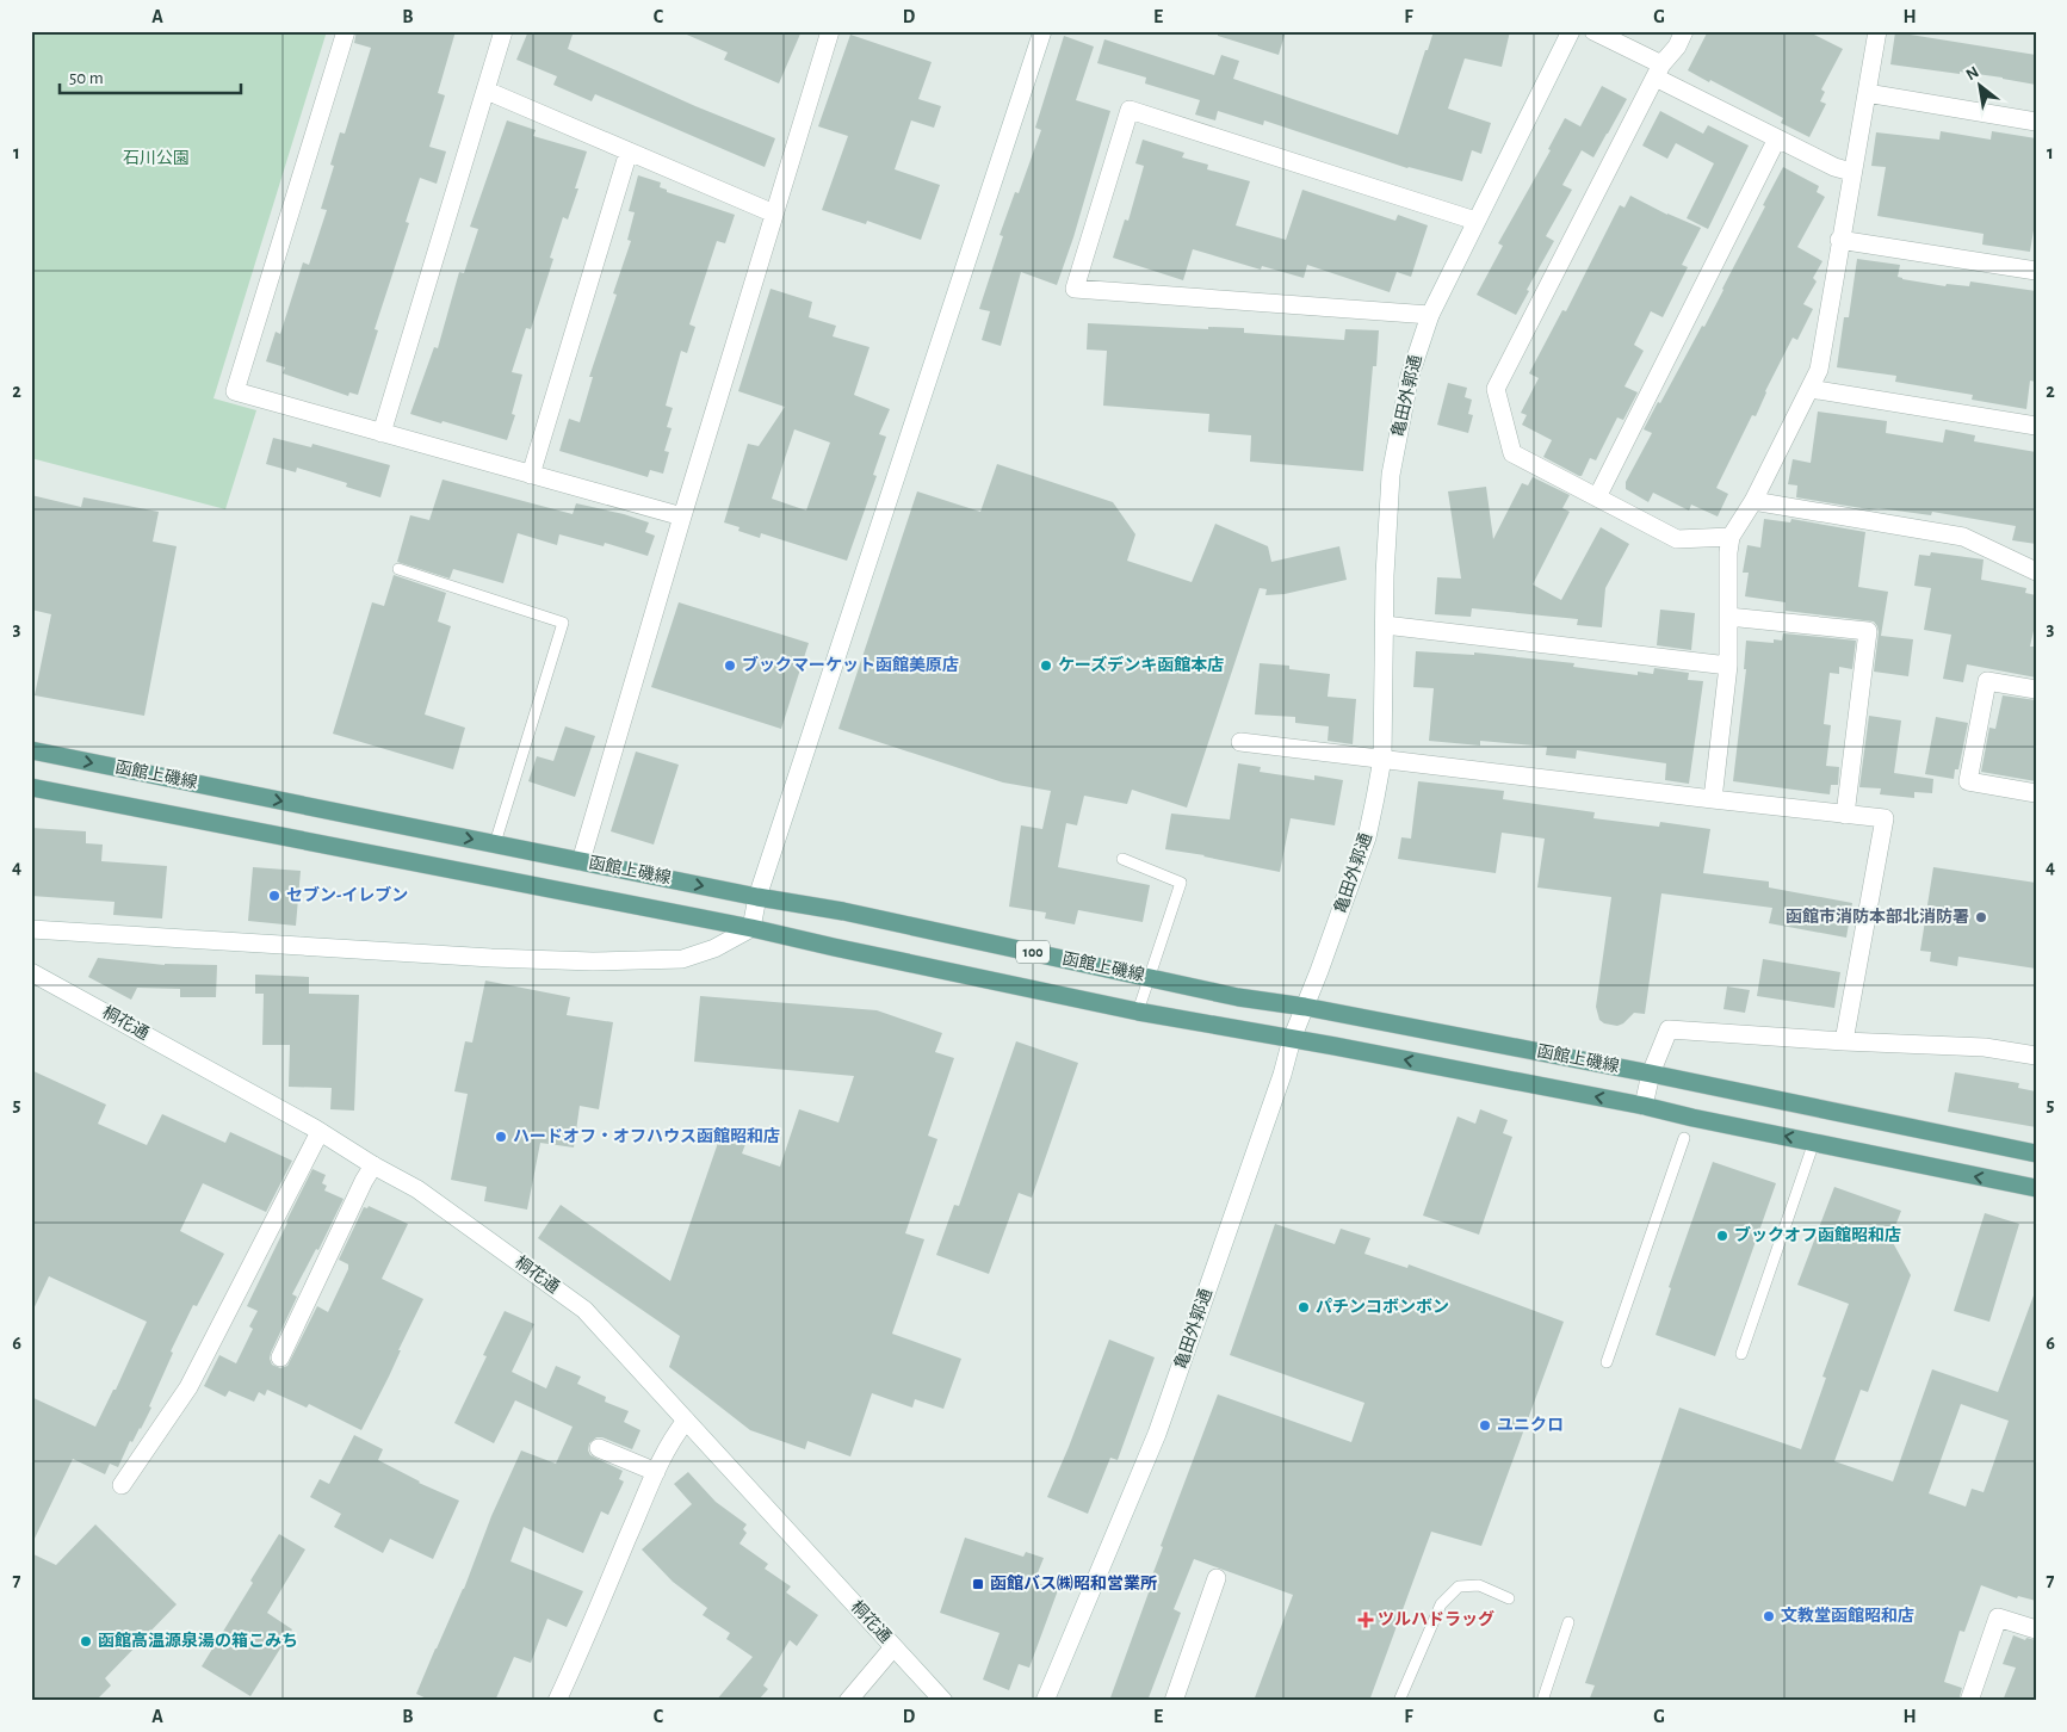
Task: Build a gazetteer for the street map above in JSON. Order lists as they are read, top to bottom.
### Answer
{
  "streets": {
    "main road": ["函館上磯線", "100"],
    "street": ["亀田外郭通", "桐花通"]
  },
  "crossings": [
    ["亀田外郭通", "函館上磯線"]
  ],
  "parks": ["石川公園"],
  "places": {
    "other": [
      "ブックマーケット函館美原店",
      "ケーズデンキ函館本店",
      "セブン-イレブン",
      "函館市消防本部北消防署",
      "ハードオフ・オフハウス函館昭和店",
      "ブックオフ函館昭和店",
      "パチンコボンボン",
      "ユニクロ",
      "文教堂函館昭和店",
      "函館高温源泉湯の箱こみち"
    ],
    "transit": ["函館バス㈱昭和営業所"],
    "health": ["ツルハドラッグ"]
  },
  "scale_bar": "50 m",
  "north": "top left",
  "grid": {
    "columns": [
      "A",
      "B",
      "C",
      "D",
      "E",
      "F",
      "G",
      "H"
    ],
    "rows": [
      "1",
      "2",
      "3",
      "4",
      "5",
      "6",
      "7"
    ]
  }
}
